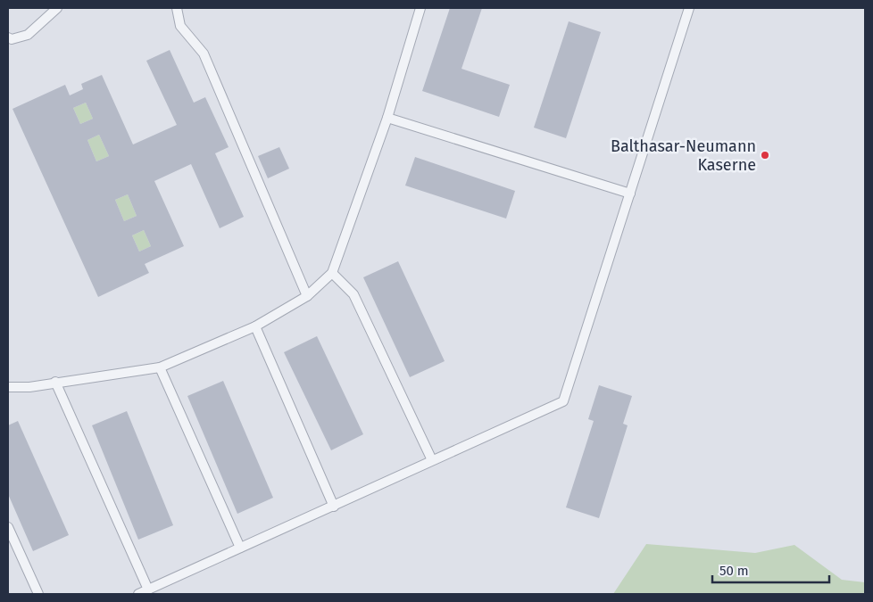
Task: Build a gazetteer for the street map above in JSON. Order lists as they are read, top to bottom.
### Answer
{
  "places": ["Balthasar-Neumann Kaserne"],
  "scale_bar": "50 m"
}
